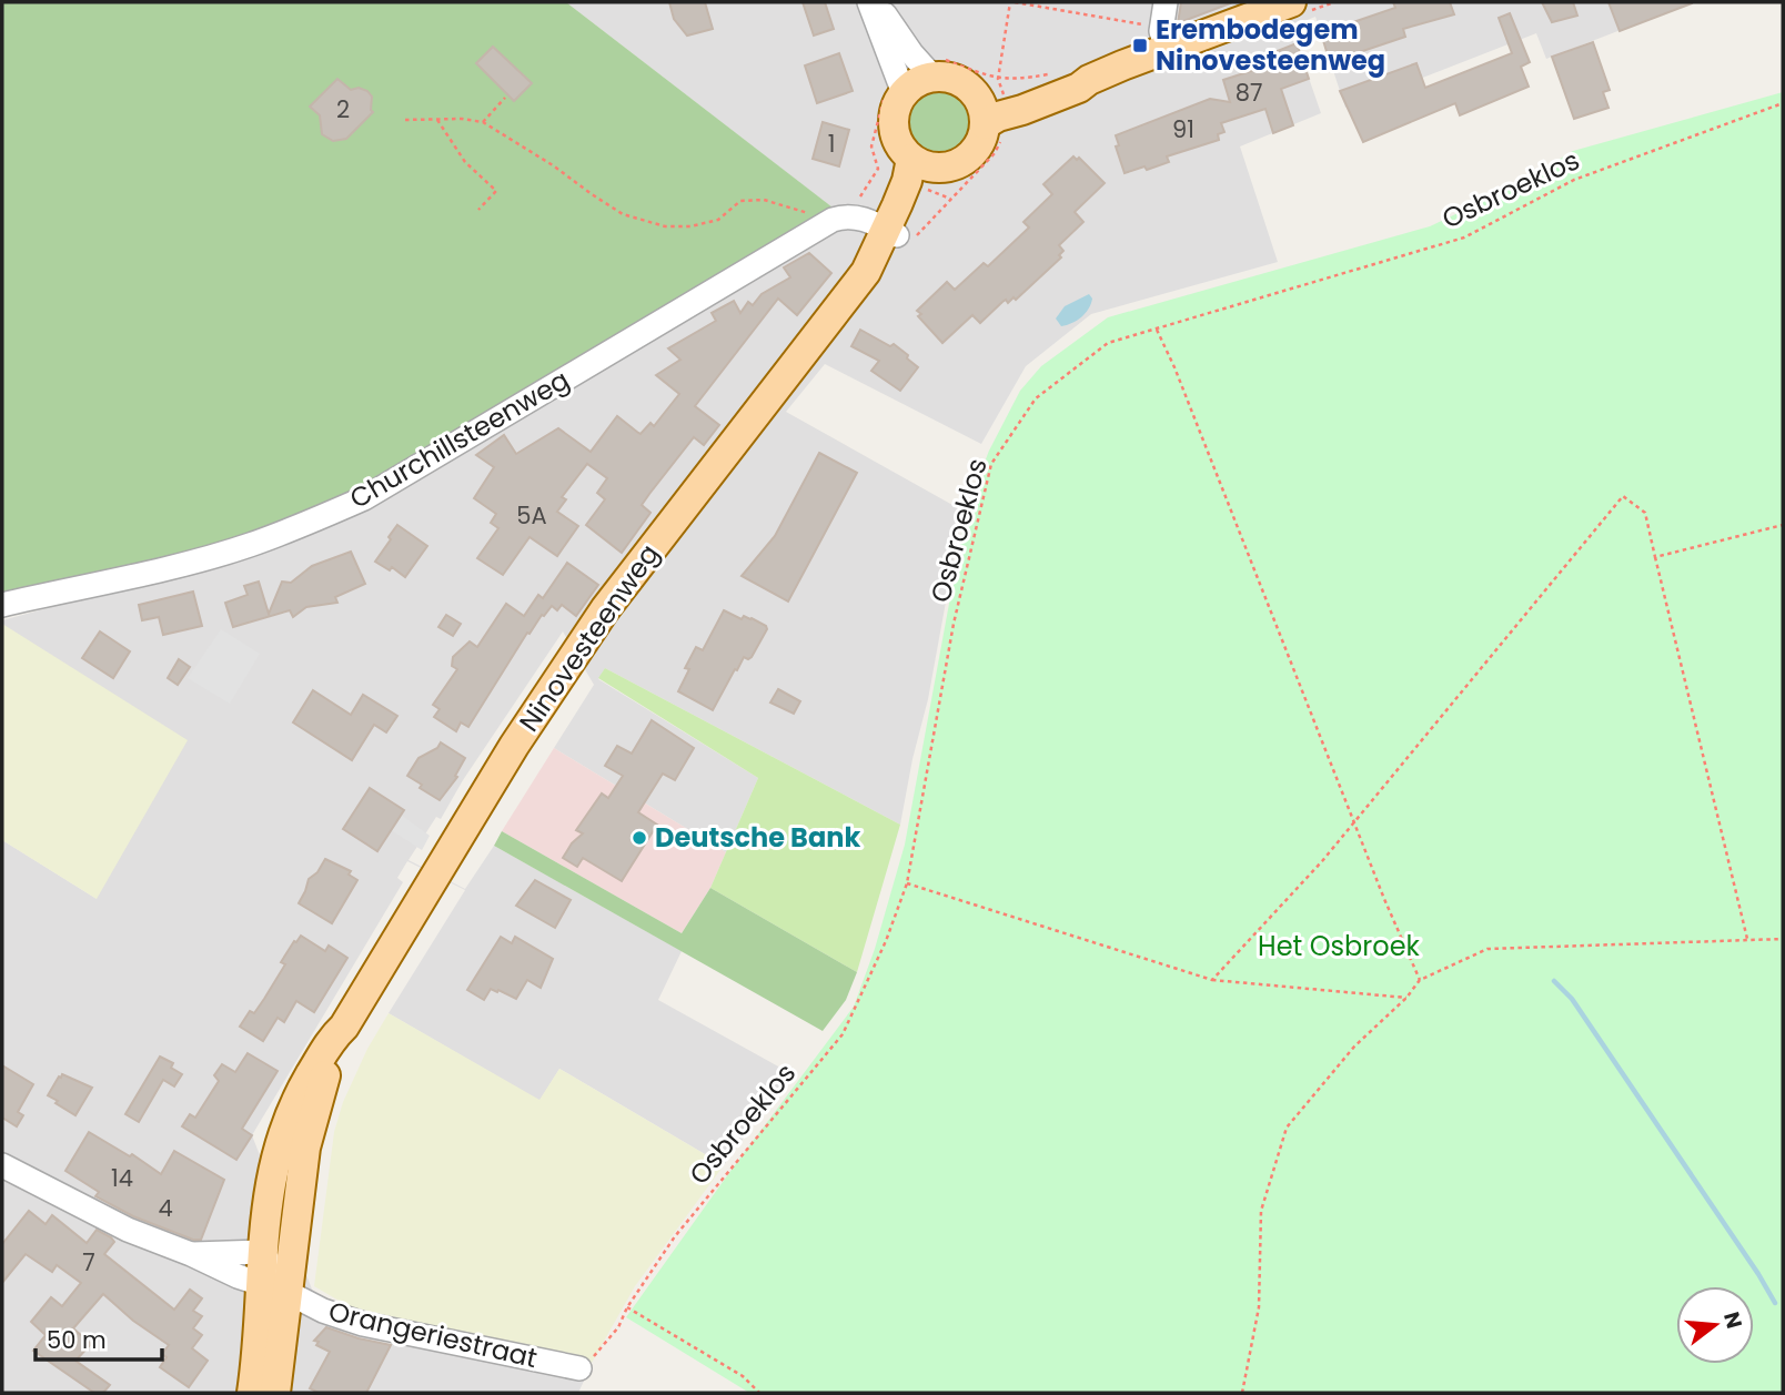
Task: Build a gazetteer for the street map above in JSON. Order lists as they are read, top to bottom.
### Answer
{
  "streets": {
    "main road": ["Ninovesteenweg"],
    "street": ["Churchillsteenweg", "Orangeriestraat"],
    "path": ["Osbroeklos"]
  },
  "crossings": [
    ["Osbroeklos", "Orangeriestraat"],
    ["Ninovesteenweg", "Orangeriestraat"]
  ],
  "parks": ["Het Osbroek"],
  "places": {
    "transit": ["Erembodegem Ninovesteenweg"],
    "other": ["Deutsche Bank"]
  },
  "house_numbers": [
    "87",
    "2",
    "91",
    "1",
    "5A",
    "14",
    "4",
    "7"
  ],
  "scale_bar": "50 m",
  "north": "right"
}
